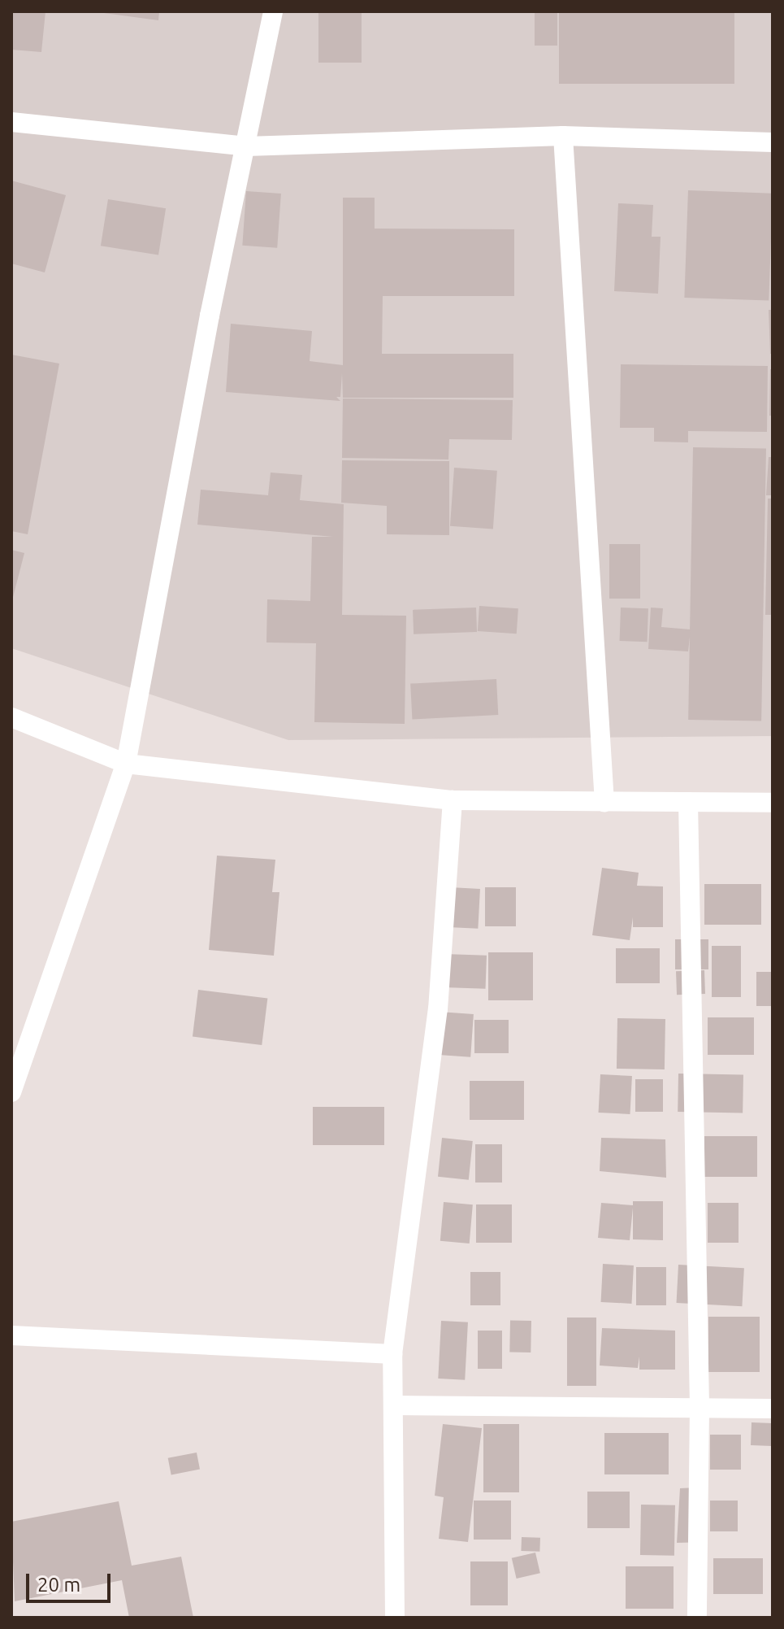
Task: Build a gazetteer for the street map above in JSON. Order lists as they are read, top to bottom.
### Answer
{
  "scale_bar": "20 m"
}
